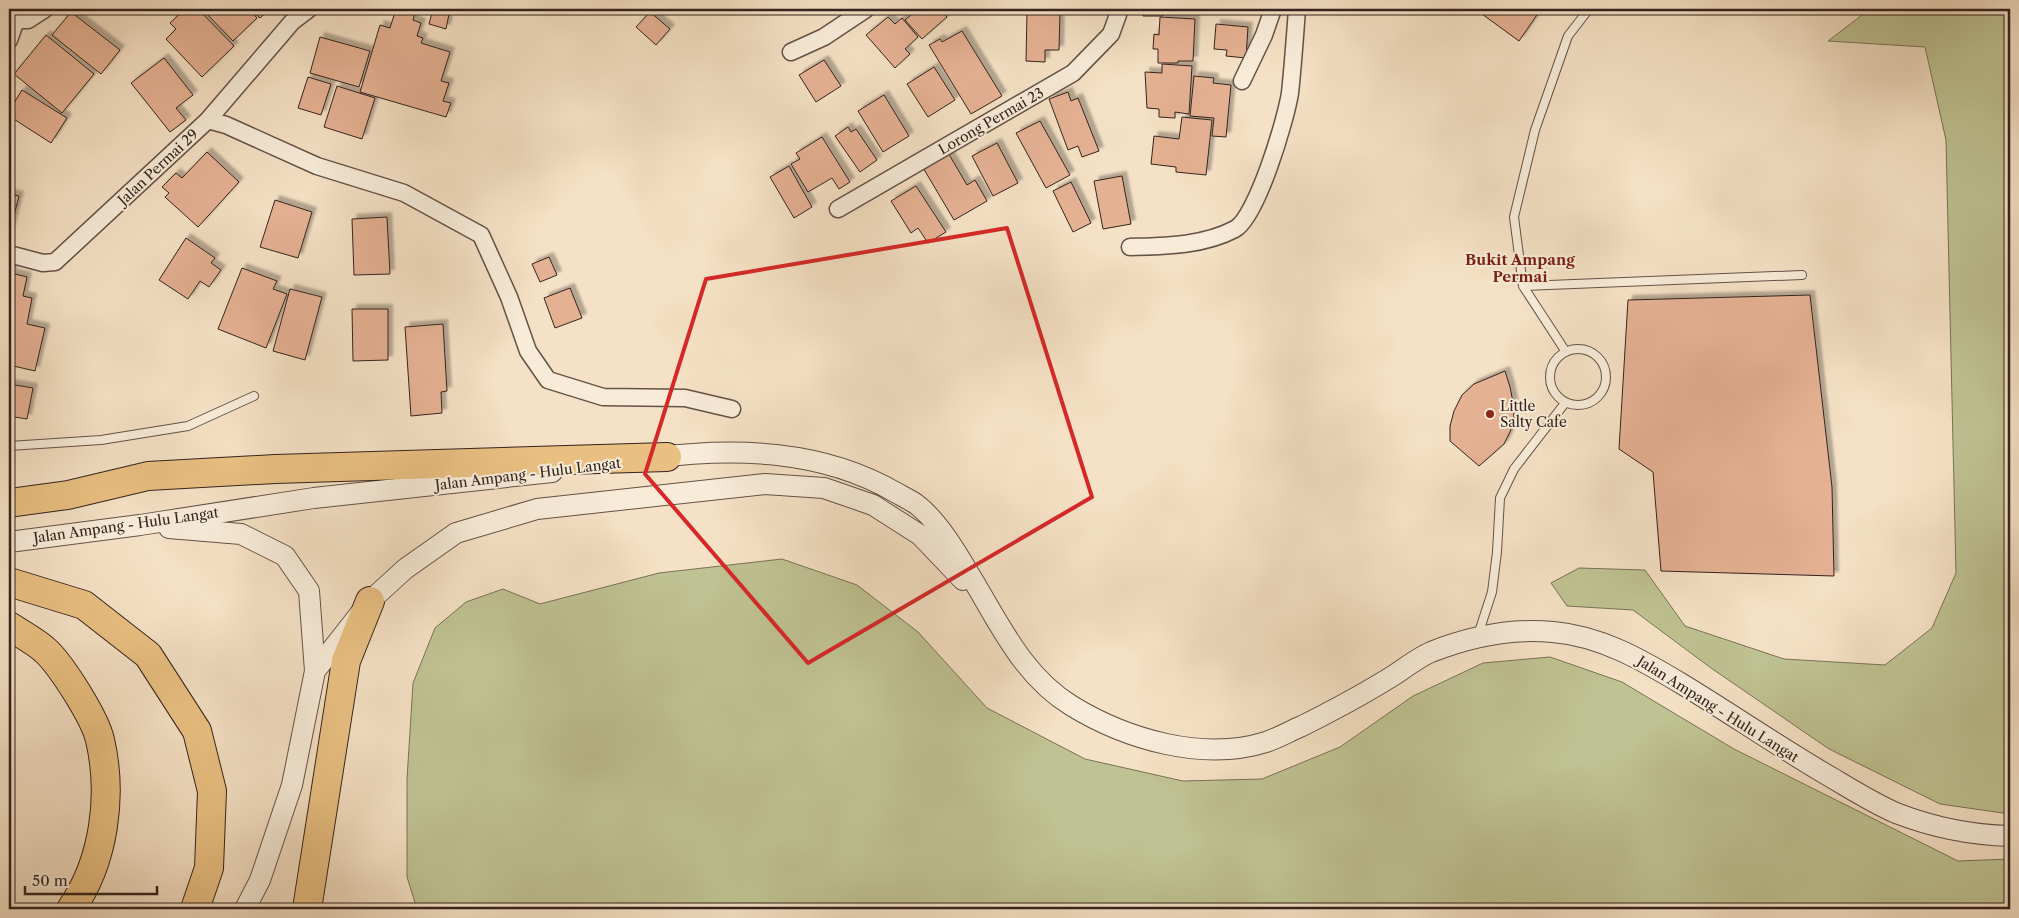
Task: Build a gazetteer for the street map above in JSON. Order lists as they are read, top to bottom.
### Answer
{
  "streets": {
    "street": ["Lorong Permai 23", "Jalan Permai 29", "Jalan Ampang - Hulu Langat"]
  },
  "districts": ["Bukit Ampang Permai"],
  "places": ["Little Salty Cafe"],
  "scale_bar": "50 m"
}
